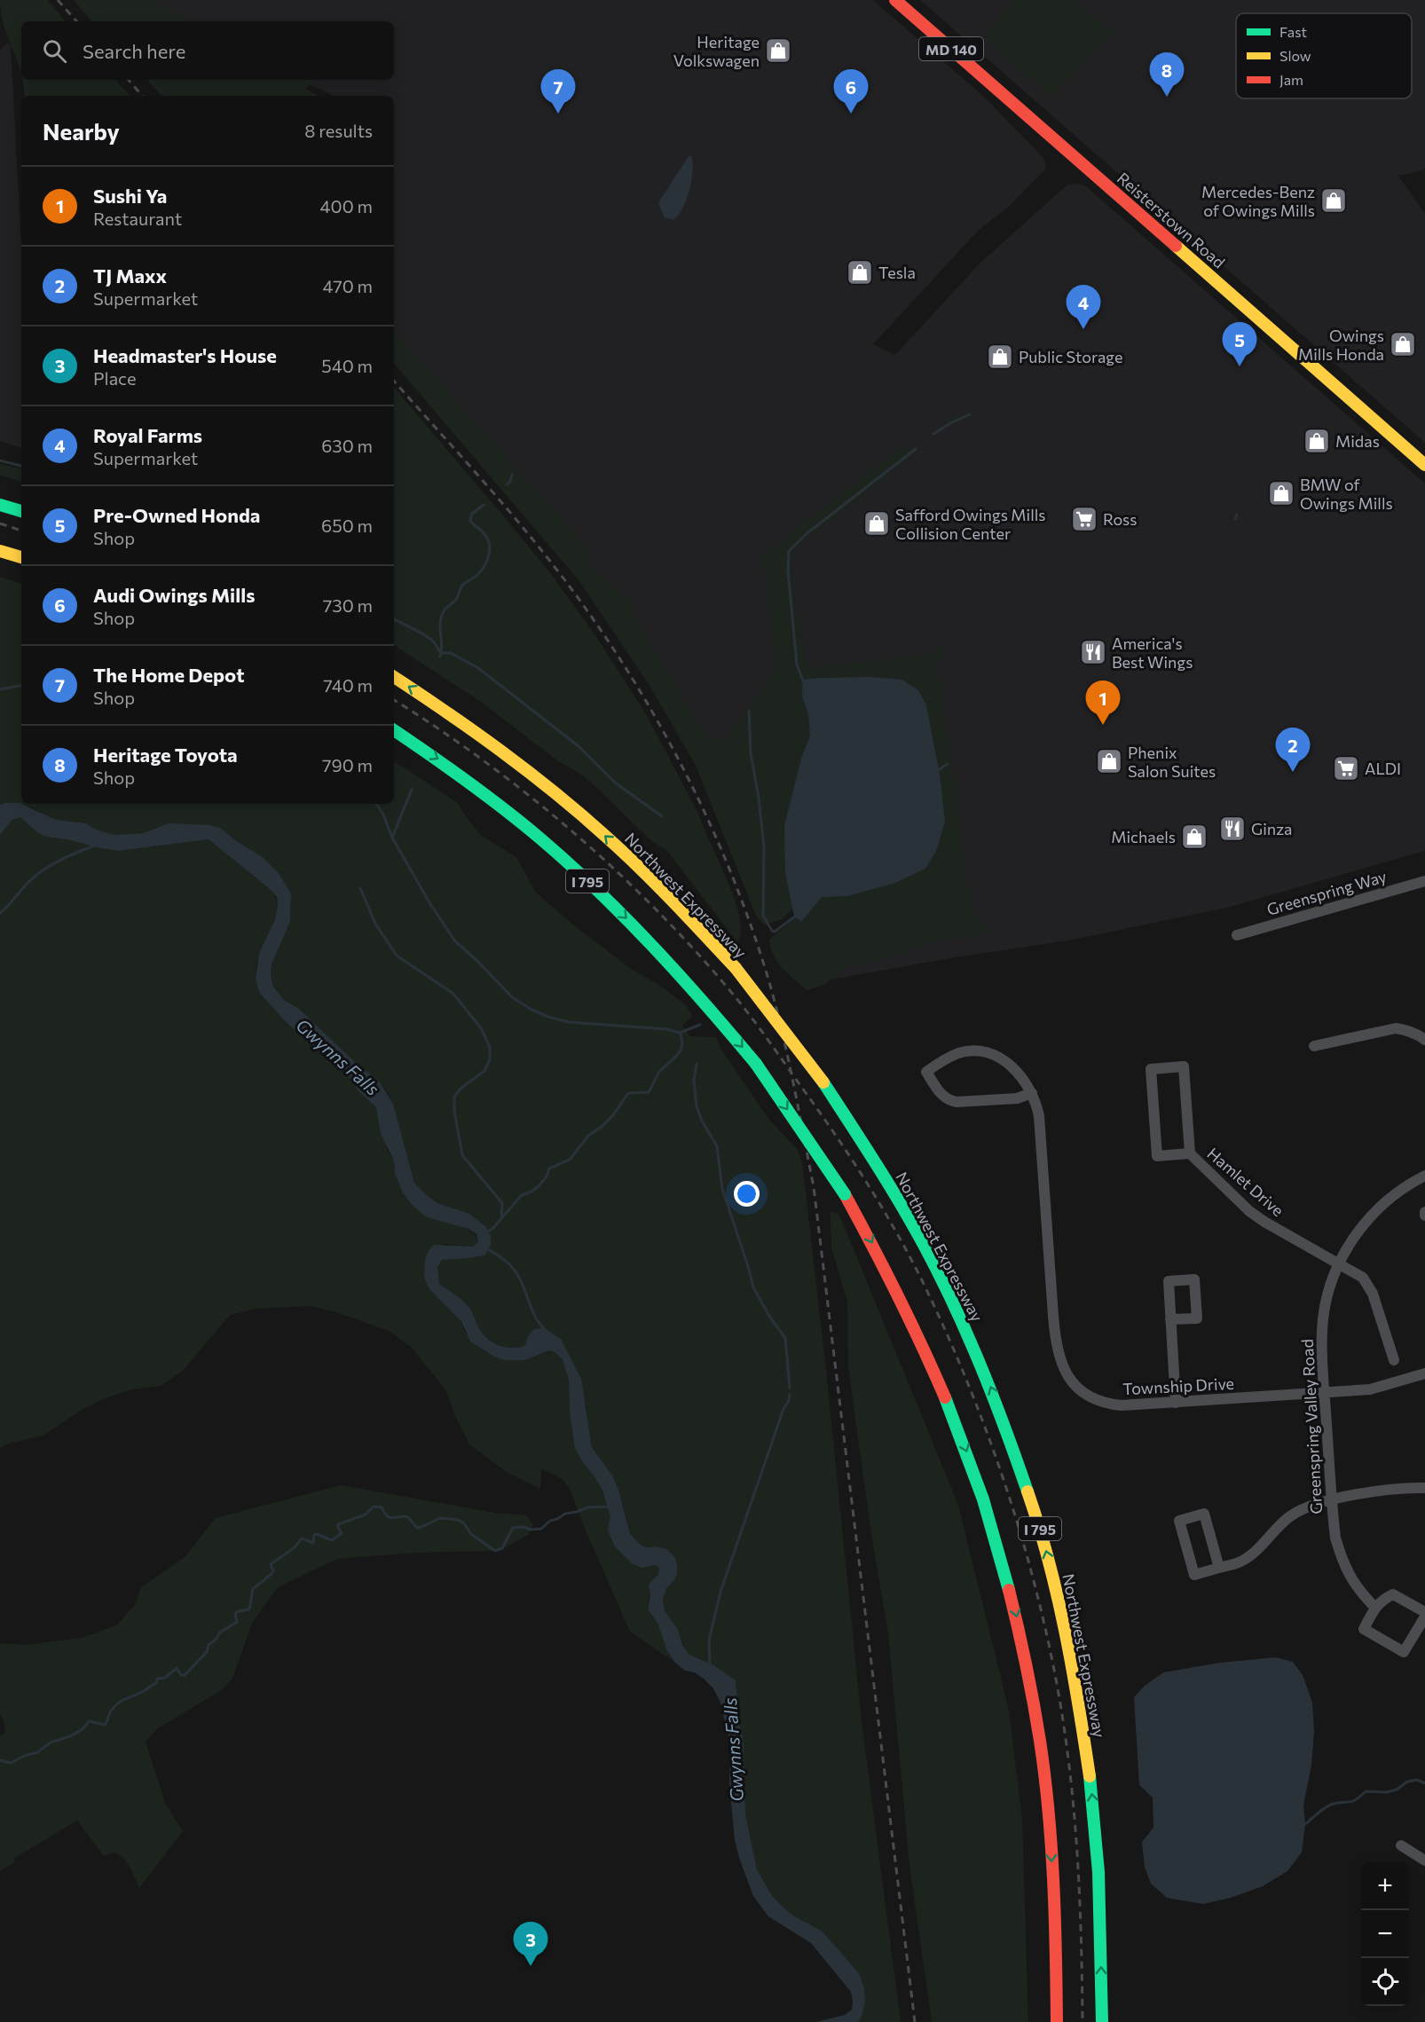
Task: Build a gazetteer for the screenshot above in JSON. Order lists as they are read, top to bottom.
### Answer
{
  "streets": {
    "main road": [
      "MD 140",
      "Reisterstown Road",
      "I 795",
      "Northwest Expressway"
    ],
    "street": [
      "Greenspring Way",
      "Hamlet Drive",
      "Township Drive",
      "Greenspring Valley Road"
    ]
  },
  "crossings": [
    ["Hamlet Drive", "Greenspring Valley Road"],
    ["Township Drive", "Greenspring Valley Road"]
  ],
  "water": ["Gwynns Falls"],
  "places": {
    "shop": [
      "Heritage Volkswagen",
      "Mercedes-Benz of Owings Mills",
      "Tesla",
      "Owings Mills Honda",
      "Public Storage",
      "Midas",
      "BMW of Owings Mills",
      "Safford Owings Mills Collision Center",
      "Phenix Salon Suites",
      "Michaels"
    ],
    "supermarket": ["Ross", "ALDI"],
    "restaurant": ["America's Best Wings", "Ginza"]
  },
  "legend": ["Fast", "Slow", "Jam"],
  "page": {
    "search": "Search here",
    "pins": [
      "8",
      "6",
      "7",
      "4",
      "5",
      "1",
      "2",
      "3"
    ],
    "heading": ["Nearby", "8 results"],
    "list": [
      {
        "mark": "1",
        "name": "Sushi Ya",
        "note": "Restaurant",
        "value": "400 m"
      },
      {
        "mark": "2",
        "name": "TJ Maxx",
        "note": "Supermarket",
        "value": "470 m"
      },
      {
        "mark": "3",
        "name": "Headmaster's House",
        "note": "Place",
        "value": "540 m"
      },
      {
        "mark": "4",
        "name": "Royal Farms",
        "note": "Supermarket",
        "value": "630 m"
      },
      {
        "mark": "5",
        "name": "Pre-Owned Honda",
        "note": "Shop",
        "value": "650 m"
      },
      {
        "mark": "6",
        "name": "Audi Owings Mills",
        "note": "Shop",
        "value": "730 m"
      },
      {
        "mark": "7",
        "name": "The Home Depot",
        "note": "Shop",
        "value": "740 m"
      },
      {
        "mark": "8",
        "name": "Heritage Toyota",
        "note": "Shop",
        "value": "790 m"
      }
    ],
    "map_buttons": ["+", "−"]
  }
}
